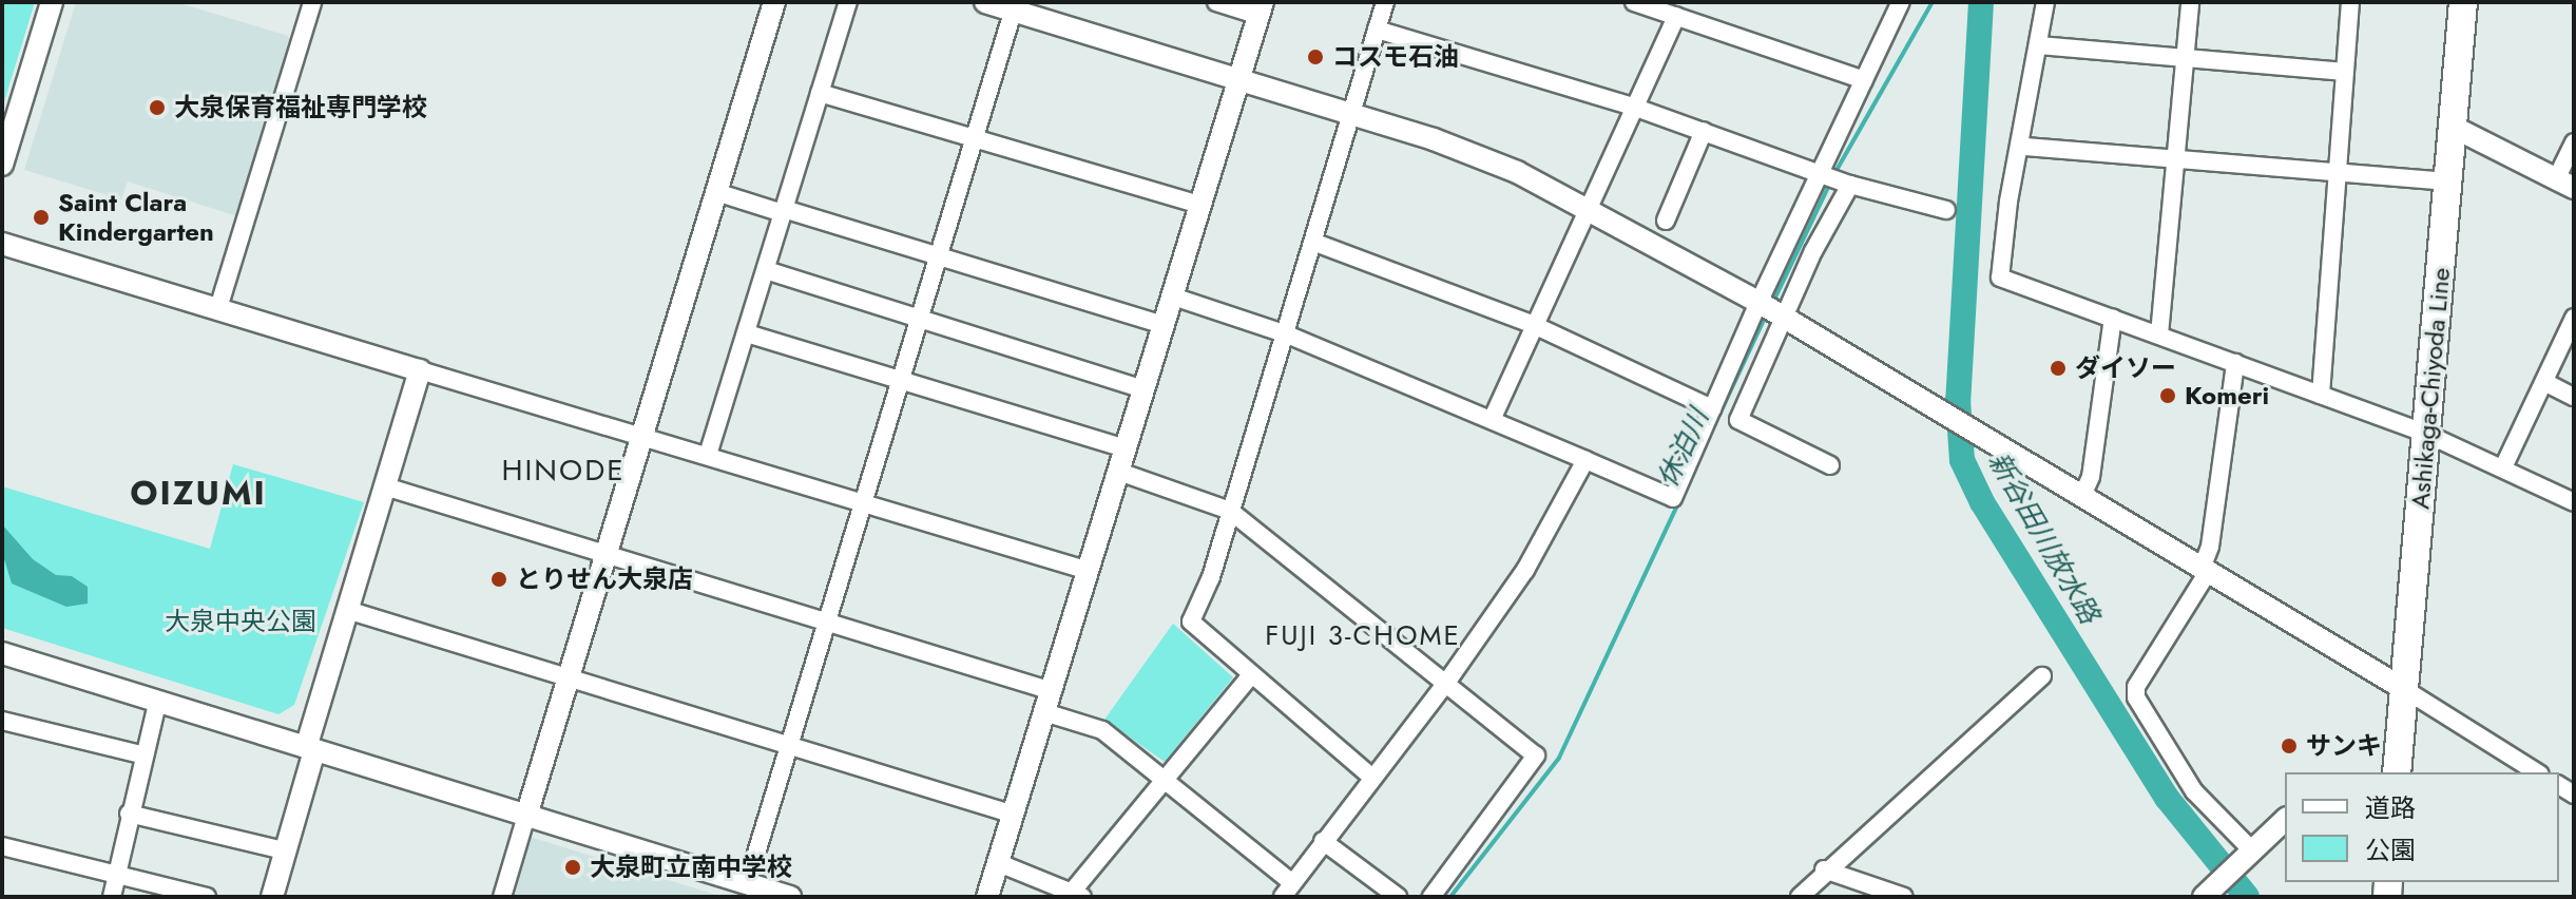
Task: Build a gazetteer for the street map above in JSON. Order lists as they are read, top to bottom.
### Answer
{
  "streets": {
    "main road": ["Ashikaga-Chiyoda Line"]
  },
  "districts": ["HINODE", "OIZUMI", "FUJI 3-CHOME"],
  "water": ["休泊川", "新谷田川放水路"],
  "parks": ["大泉中央公園"],
  "places": [
    "コスモ石油",
    "大泉保育福祉専門学校",
    "Saint Clara Kindergarten",
    "ダイソー",
    "Komeri",
    "とりせん大泉店",
    "サンキ",
    "大泉町立南中学校"
  ],
  "legend": ["道路", "公園"]
}
